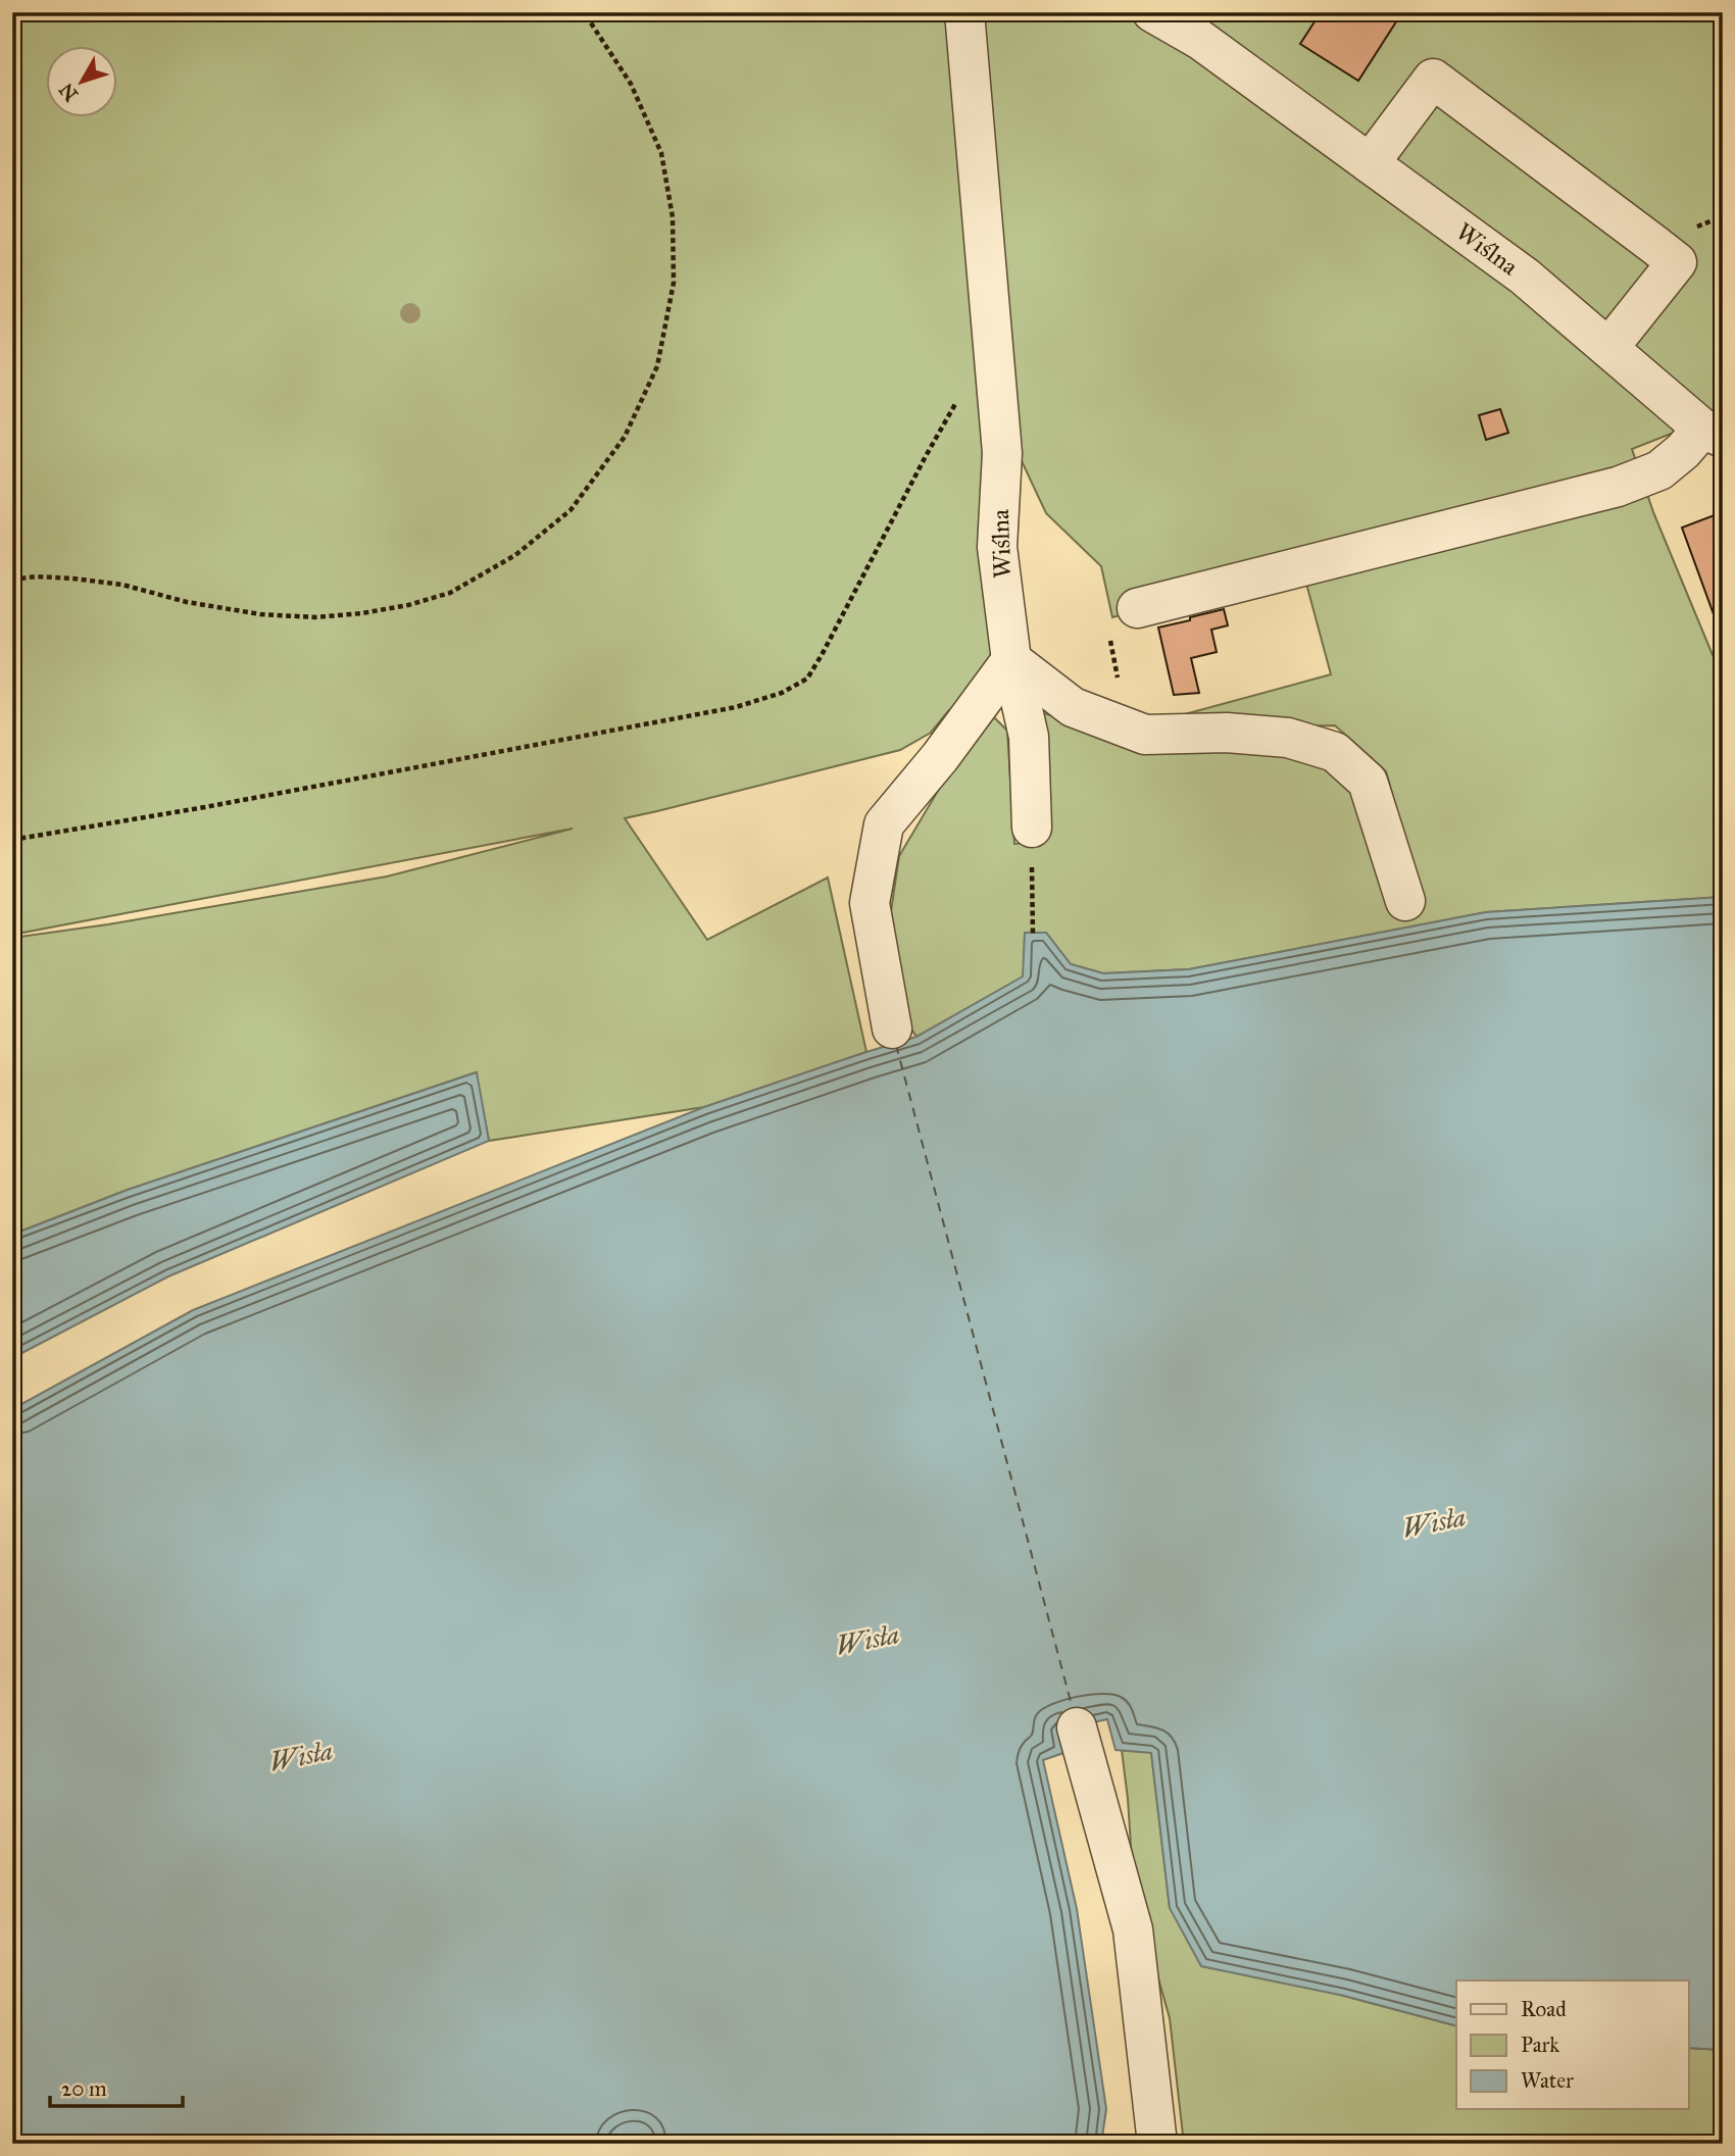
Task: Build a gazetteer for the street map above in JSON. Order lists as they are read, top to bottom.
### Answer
{
  "streets": {
    "street": ["Wiślna"]
  },
  "water": ["Wisła"],
  "legend": ["Road", "Park", "Water"],
  "scale_bar": "20 m",
  "north": "bottom left"
}
